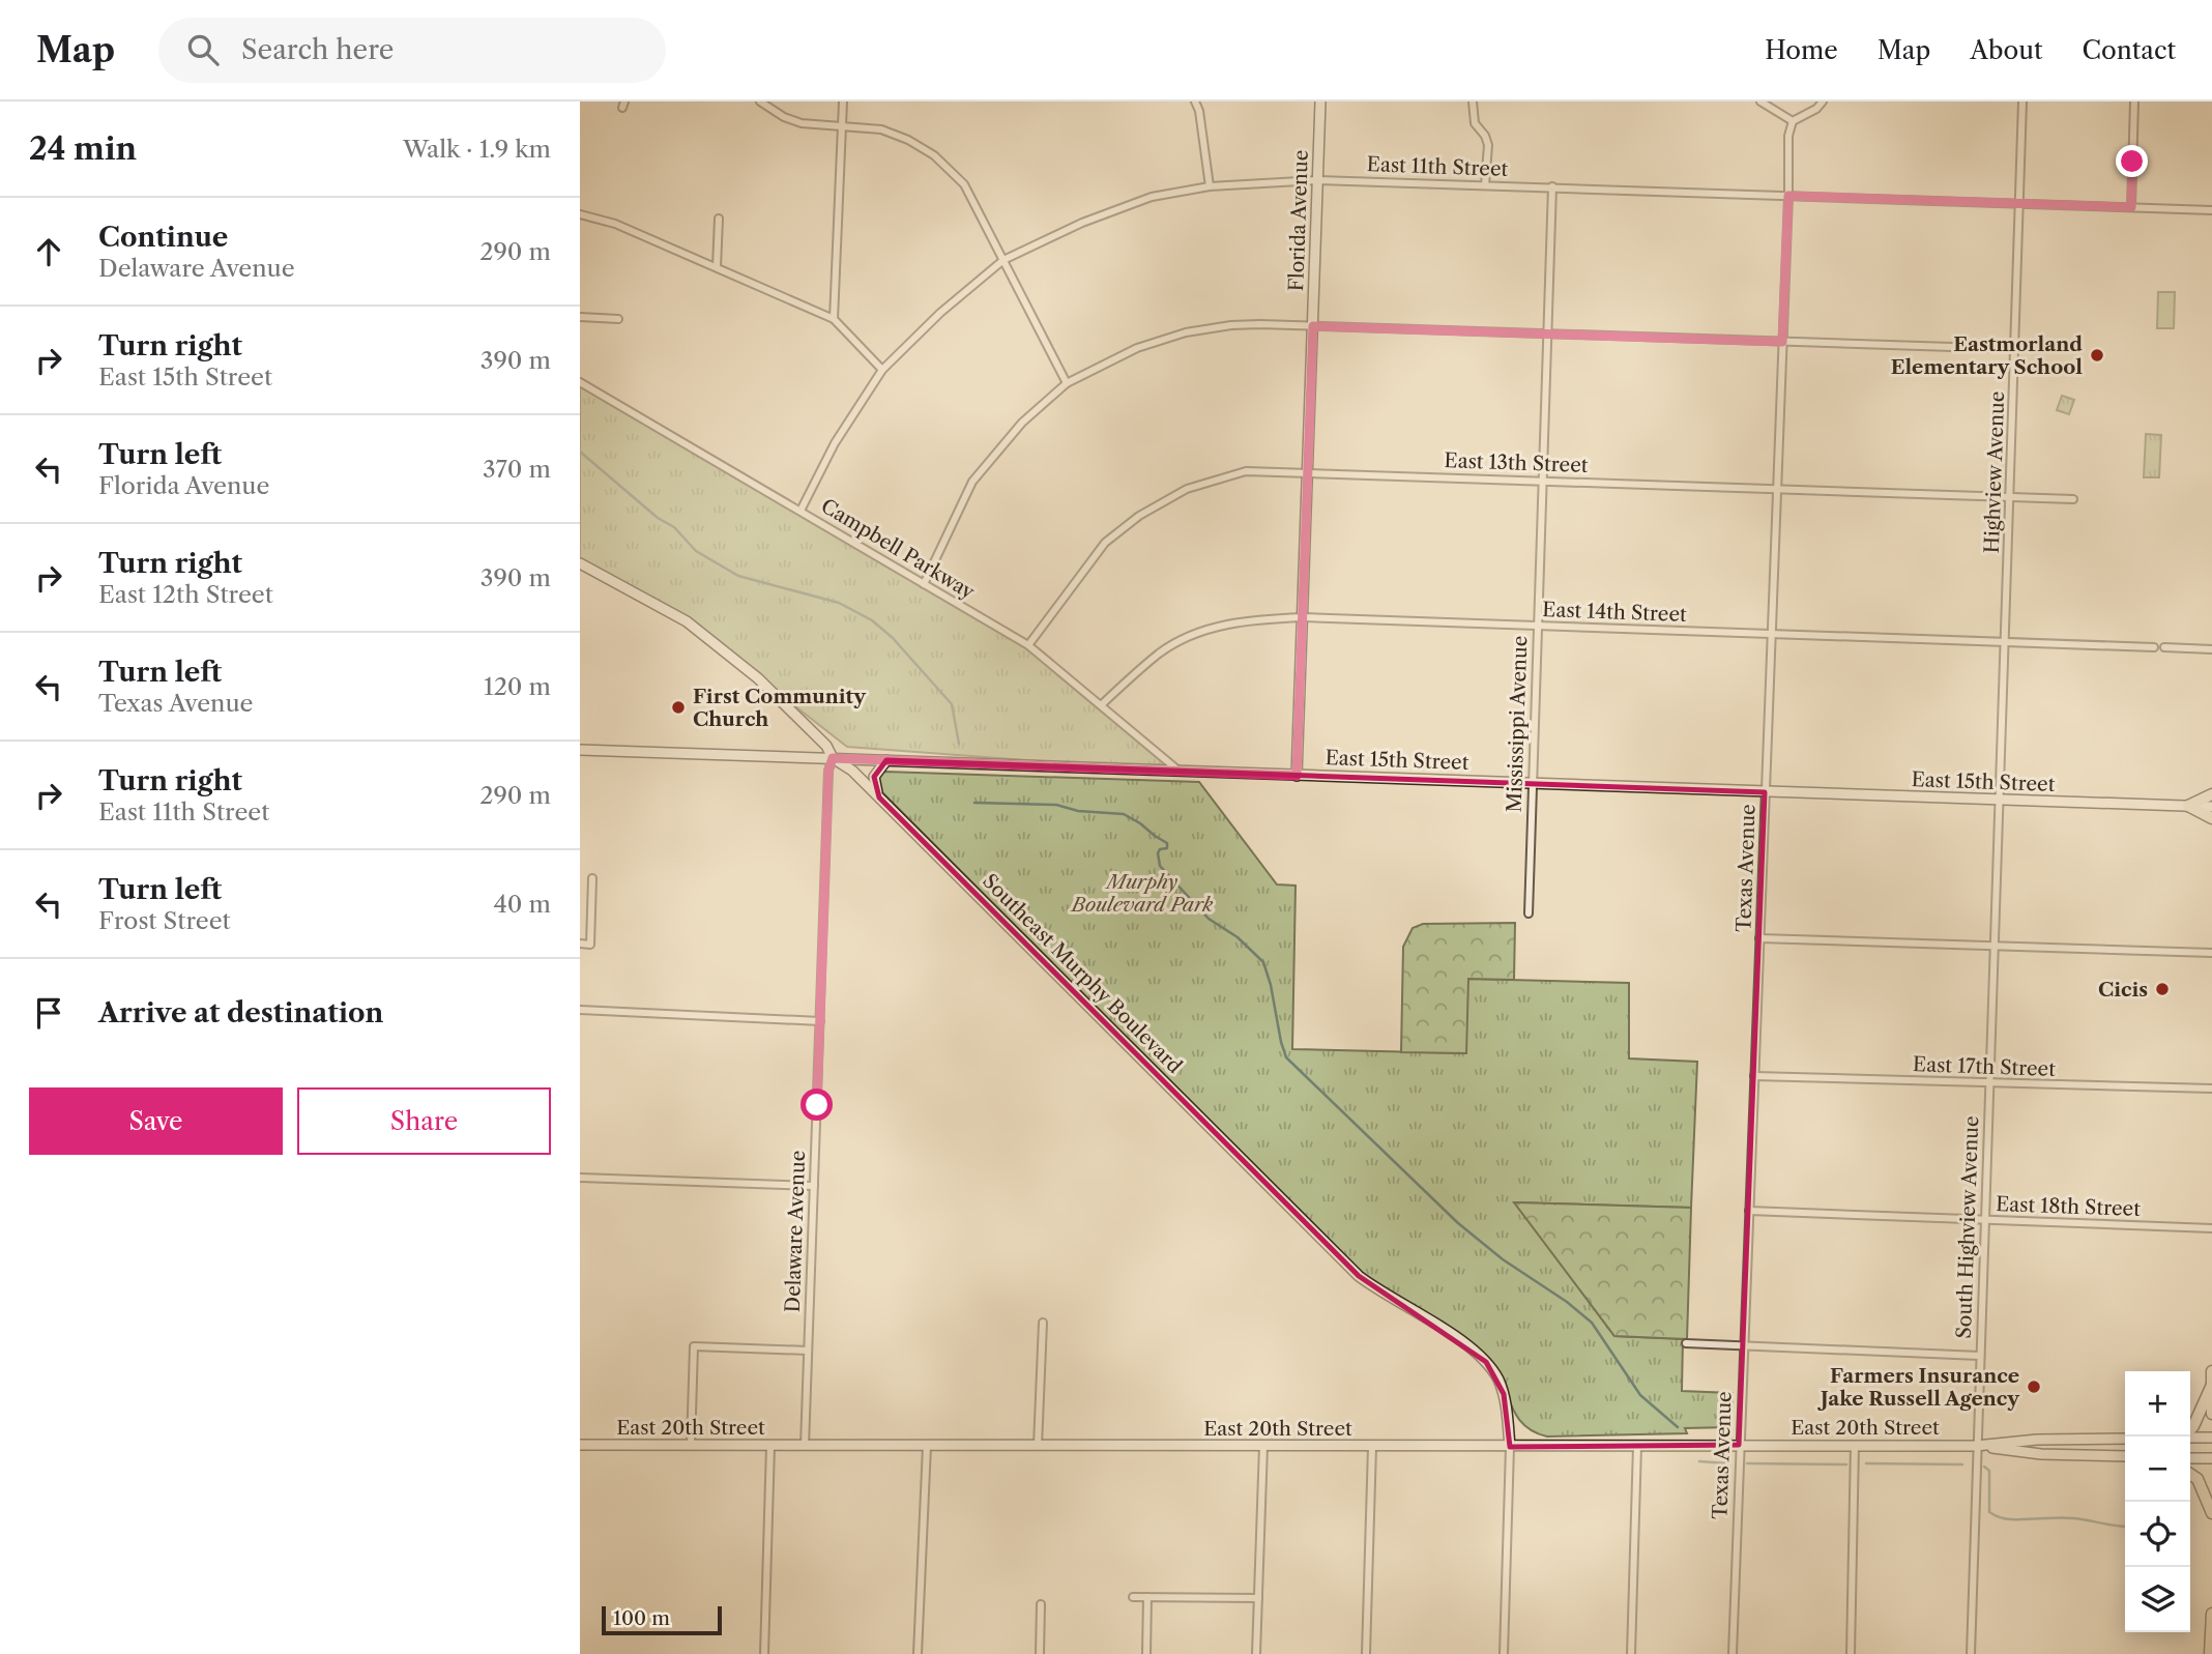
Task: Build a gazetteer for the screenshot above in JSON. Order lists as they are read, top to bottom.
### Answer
{
  "streets": {
    "main road": [
      "Florida Avenue",
      "East 15th Street",
      "Southeast Murphy Boulevard",
      "East 20th Street"
    ],
    "street": [
      "East 11th Street",
      "East 13th Street",
      "Highview Avenue",
      "Campbell Parkway",
      "East 14th Street",
      "Mississippi Avenue",
      "Texas Avenue",
      "East 17th Street",
      "East 18th Street",
      "South Highview Avenue",
      "Delaware Avenue"
    ]
  },
  "crossings": [
    ["East 11th Street", "Florida Avenue"],
    ["East 11th Street", "Highview Avenue"],
    ["East 11th Street", "Campbell Parkway"],
    ["East 11th Street", "Mississippi Avenue"],
    ["East 11th Street", "Texas Avenue"],
    ["Florida Avenue", "East 13th Street"],
    ["Florida Avenue", "East 14th Street"],
    ["Florida Avenue", "East 15th Street"],
    ["East 13th Street", "Highview Avenue"],
    ["East 13th Street", "Campbell Parkway"],
    ["East 13th Street", "Mississippi Avenue"],
    ["East 13th Street", "Texas Avenue"],
    ["Highview Avenue", "East 14th Street"],
    ["Highview Avenue", "East 15th Street"],
    ["Highview Avenue", "South Highview Avenue"],
    ["Campbell Parkway", "East 14th Street"],
    ["Campbell Parkway", "East 15th Street"],
    ["East 14th Street", "Mississippi Avenue"],
    ["East 14th Street", "Texas Avenue"],
    ["Mississippi Avenue", "East 15th Street"],
    ["East 15th Street", "Texas Avenue"],
    ["East 15th Street", "Southeast Murphy Boulevard"],
    ["East 15th Street", "South Highview Avenue"],
    ["East 15th Street", "Delaware Avenue"],
    ["Texas Avenue", "East 17th Street"],
    ["Texas Avenue", "East 18th Street"],
    ["Texas Avenue", "East 20th Street"],
    ["Southeast Murphy Boulevard", "Delaware Avenue"],
    ["Southeast Murphy Boulevard", "East 20th Street"],
    ["East 17th Street", "South Highview Avenue"],
    ["East 18th Street", "South Highview Avenue"],
    ["South Highview Avenue", "East 20th Street"],
    ["Delaware Avenue", "East 20th Street"]
  ],
  "parks": ["Murphy Boulevard Park"],
  "places": [
    "Eastmorland Elementary School",
    "First Community Church",
    "Cicis",
    "Farmers Insurance Jake Russell Agency"
  ],
  "scale_bar": "100 m",
  "page": {
    "header": "Map",
    "search": "Search here",
    "nav": [
      "Home",
      "Map",
      "About",
      "Contact"
    ],
    "heading": ["24 min", "Walk · 1.9 km"],
    "list": [
      ["Continue", "Delaware Avenue", "290 m"],
      ["Turn right", "East 15th Street", "390 m"],
      ["Turn left", "Florida Avenue", "370 m"],
      ["Turn right", "East 12th Street", "390 m"],
      ["Turn left", "Texas Avenue", "120 m"],
      ["Turn right", "East 11th Street", "290 m"],
      ["Turn left", "Frost Street", "40 m"],
      "Arrive at destination"
    ],
    "buttons": ["Save", "Share"],
    "map_buttons": ["+", "−"],
    "scale": "100 m"
  }
}
